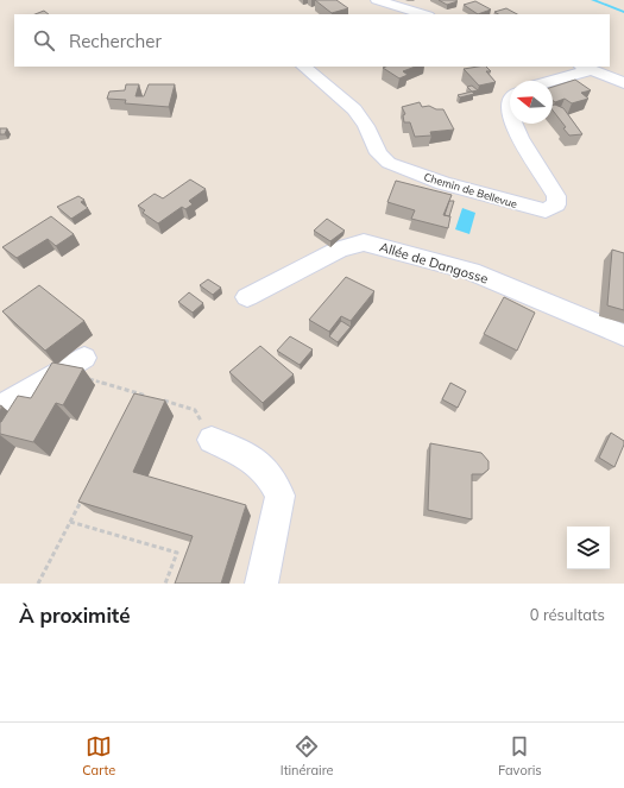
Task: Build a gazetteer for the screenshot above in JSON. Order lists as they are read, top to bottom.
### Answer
{
  "streets": {
    "street": ["Chemin de Bellevue", "Allée de Dangosse"]
  },
  "north": "left",
  "page": {
    "search": "Rechercher",
    "heading": ["À proximité", "0 résultats"],
    "nav": ["Carte", "Itinéraire", "Favoris"]
  }
}
